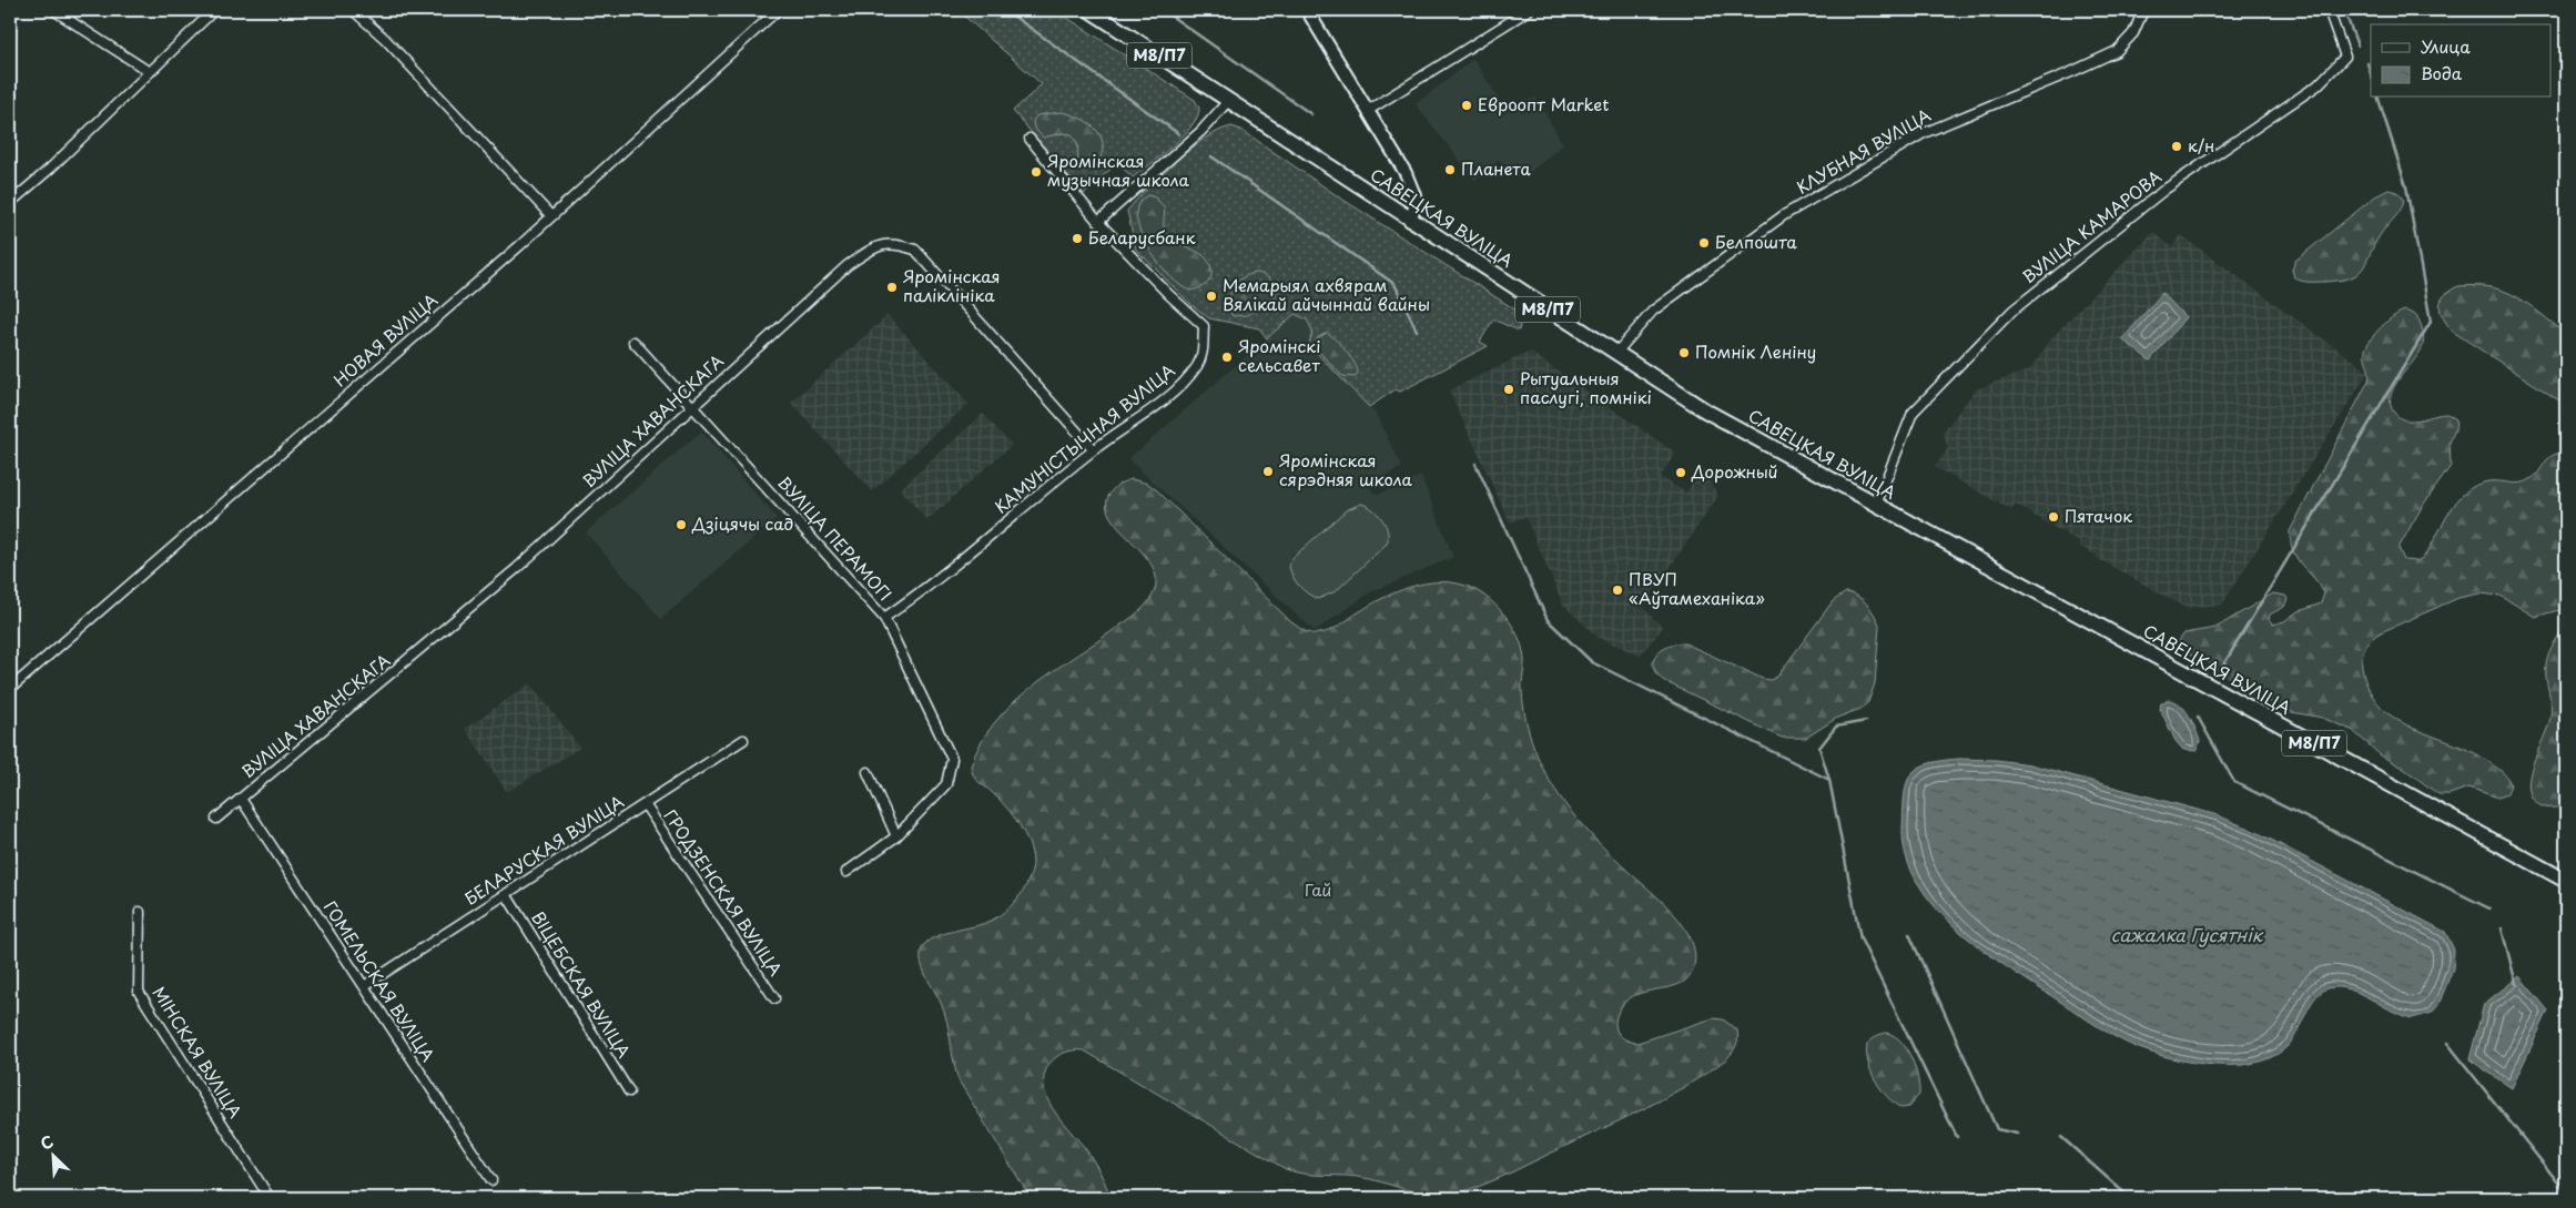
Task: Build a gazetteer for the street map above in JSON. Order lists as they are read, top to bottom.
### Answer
{
  "streets": {
    "main road": ["М8/П7", "САВЕЦКАЯ ВУЛІЦА"],
    "street": [
      "КЛУБНАЯ ВУЛІЦА",
      "ВУЛІЦА КАМАРОВА",
      "НОВАЯ ВУЛІЦА",
      "ВУЛІЦА ХАВАНСКАГА",
      "КАМУНІСТЫЧНАЯ ВУЛІЦА",
      "ВУЛІЦА ПЕРАМОГІ",
      "БЕЛАРУСКАЯ ВУЛІЦА",
      "ГРОДЗЕНСКАЯ ВУЛІЦА",
      "ГОМЕЛЬСКАЯ ВУЛІЦА",
      "ВІЦЕБСКАЯ ВУЛІЦА",
      "МІНСКАЯ ВУЛІЦА"
    ]
  },
  "crossings": [
    ["КЛУБНАЯ ВУЛІЦА", "САВЕЦКАЯ ВУЛІЦА"],
    ["САВЕЦКАЯ ВУЛІЦА", "ВУЛІЦА КАМАРОВА"],
    ["ВУЛІЦА ХАВАНСКАГА", "КАМУНІСТЫЧНАЯ ВУЛІЦА"],
    ["ВУЛІЦА ХАВАНСКАГА", "ВУЛІЦА ПЕРАМОГІ"],
    ["ВУЛІЦА ХАВАНСКАГА", "ГОМЕЛЬСКАЯ ВУЛІЦА"],
    ["КАМУНІСТЫЧНАЯ ВУЛІЦА", "ВУЛІЦА ПЕРАМОГІ"],
    ["БЕЛАРУСКАЯ ВУЛІЦА", "ГРОДЗЕНСКАЯ ВУЛІЦА"],
    ["БЕЛАРУСКАЯ ВУЛІЦА", "ГОМЕЛЬСКАЯ ВУЛІЦА"],
    ["БЕЛАРУСКАЯ ВУЛІЦА", "ВІЦЕБСКАЯ ВУЛІЦА"]
  ],
  "water": ["сажалка Гусятнік"],
  "parks": ["Гай"],
  "places": [
    "Евроопт Market",
    "к/н",
    "Планета",
    "Яромінская музычная школа",
    "Беларусбанк",
    "Белпошта",
    "Яромінская паліклініка",
    "Мемарыял ахвярам Вялікай айчыннай вайны",
    "Помнік Леніну",
    "Яромінскі сельсавет",
    "Рытуальныя паслугі, помнікі",
    "Яромінская сярэдняя школа",
    "Дорожный",
    "Пятачок",
    "Дзіцячы сад",
    "ПВУП «Аўтамеханіка»"
  ],
  "legend": ["Улица", "Вода"],
  "north": "top left"
}
